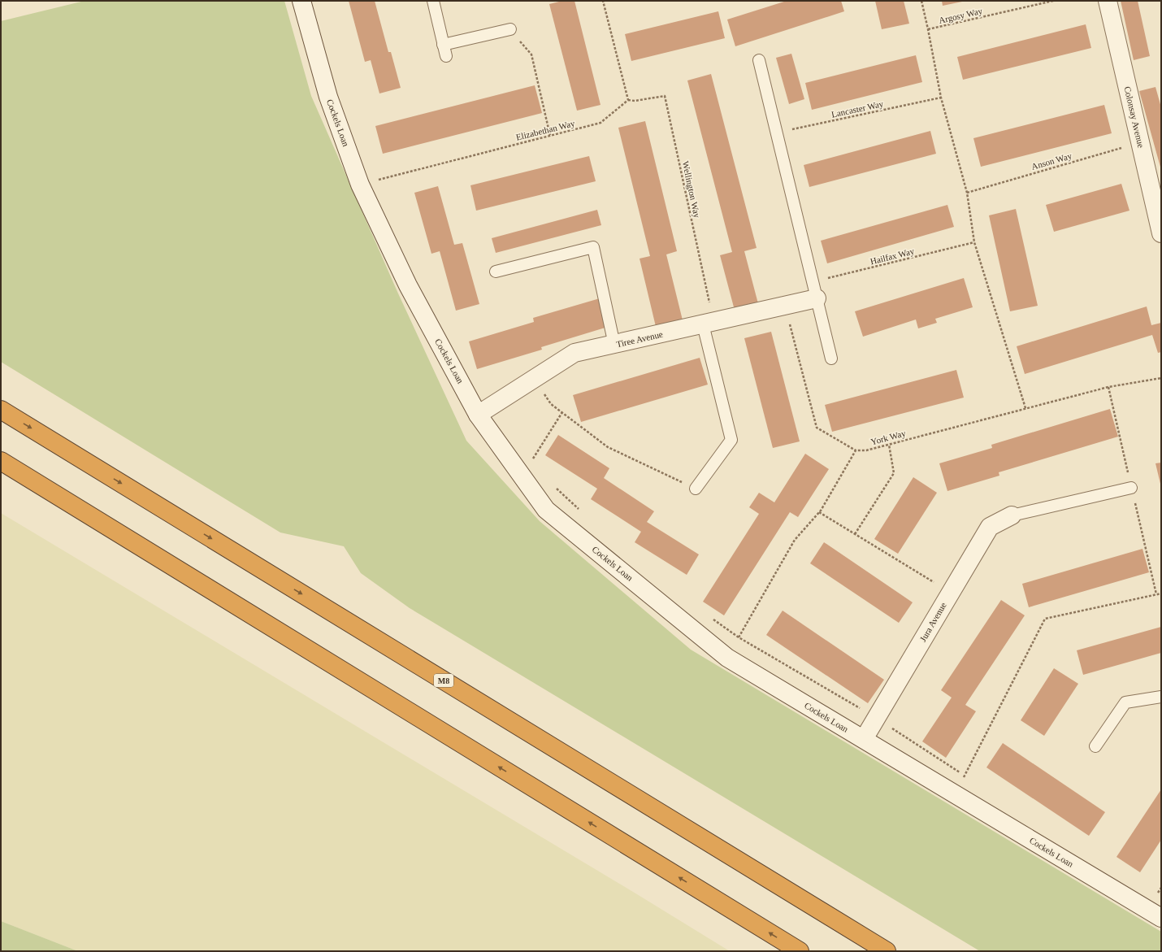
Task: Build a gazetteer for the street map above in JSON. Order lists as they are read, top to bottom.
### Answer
{
  "streets": {
    "highway": ["M8"],
    "street": [
      "Colonsay Avenue",
      "Cockels Loan",
      "Tiree Avenue",
      "Jura Avenue"
    ],
    "path": [
      "Argosy Way",
      "Lancaster Way",
      "Elizabethan Way",
      "Anson Way",
      "Wellington Way",
      "Hailfax Way",
      "York Way"
    ]
  },
  "crossings": [
    ["Colonsay Avenue", "Anson Way"],
    ["Cockels Loan", "Elizabethan Way"],
    ["Cockels Loan", "Tiree Avenue"],
    ["Cockels Loan", "Jura Avenue"],
    ["Elizabethan Way", "Wellington Way"],
    ["Wellington Way", "Tiree Avenue"],
    ["Hailfax Way", "Tiree Avenue"]
  ]
}
